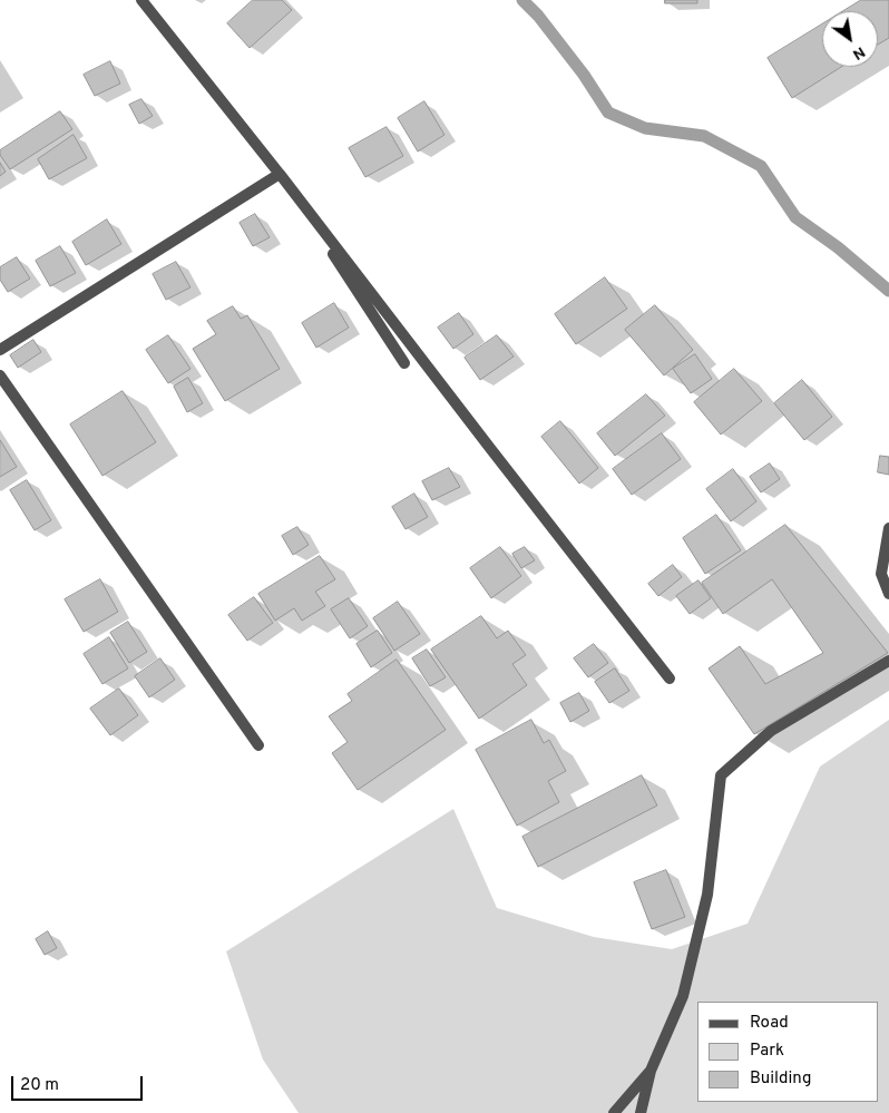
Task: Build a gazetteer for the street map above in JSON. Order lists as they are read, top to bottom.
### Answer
{
  "legend": ["Road", "Park", "Building"],
  "scale_bar": "20 m",
  "north": "bottom right"
}
